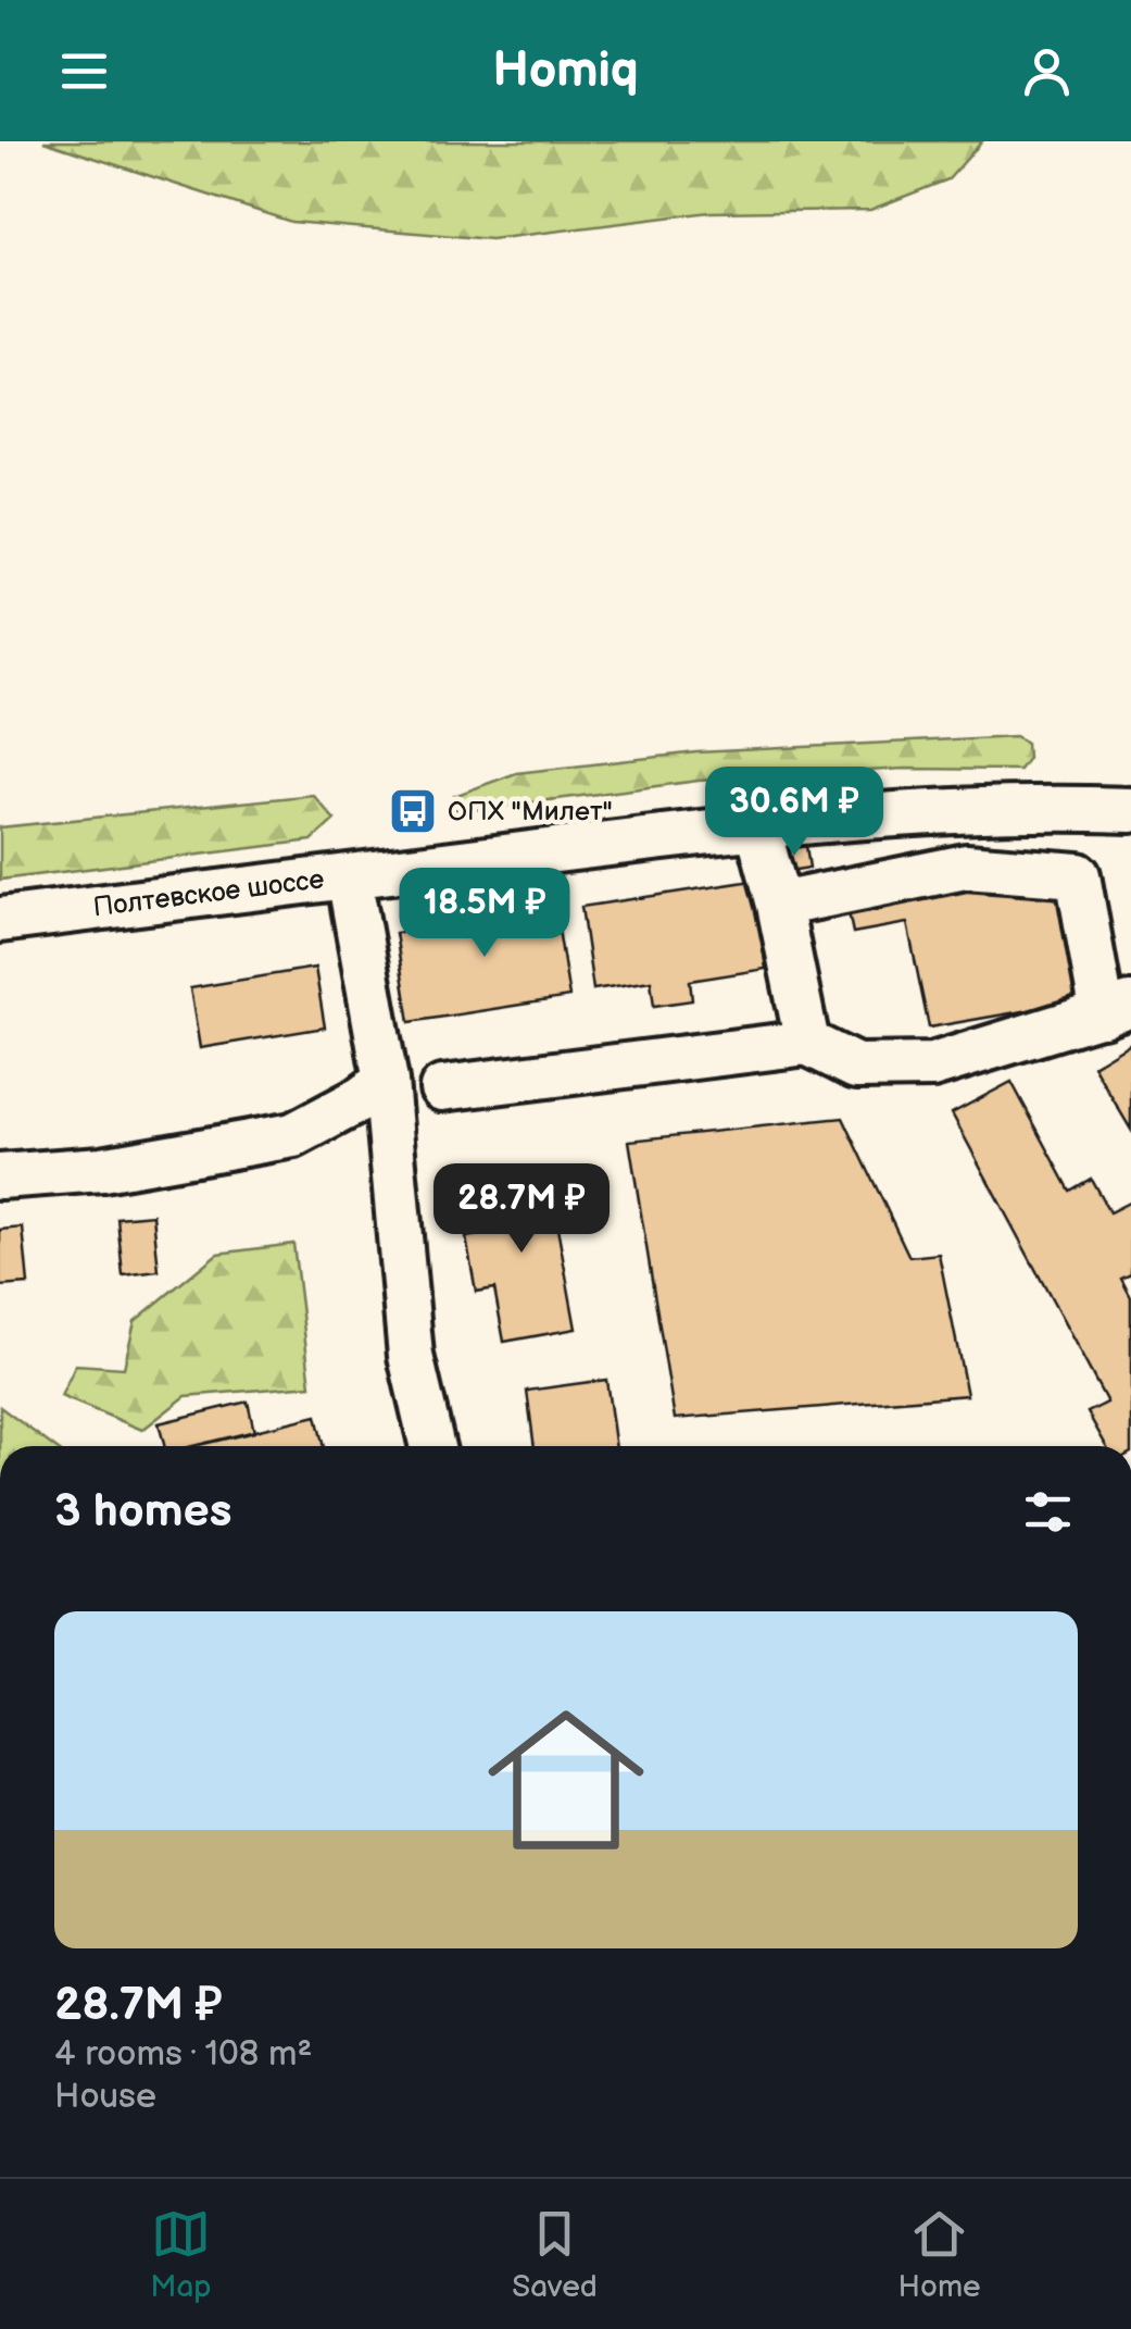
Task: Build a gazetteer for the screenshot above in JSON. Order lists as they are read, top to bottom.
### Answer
{
  "streets": {
    "street": ["Полтевское шоссе"]
  },
  "places": {
    "bus stop": ["ОПХ \"Милет\""]
  },
  "page": {
    "header": "Homiq",
    "price": ["30.6M ₽", "18.5M ₽", "28.7M ₽"],
    "heading": "3 homes",
    "list": [
      {
        "name": "28.7M ₽",
        "note": "4 rooms · 108 m² · House"
      }
    ],
    "tabs": ["Map", "Saved", "Home"]
  }
}
